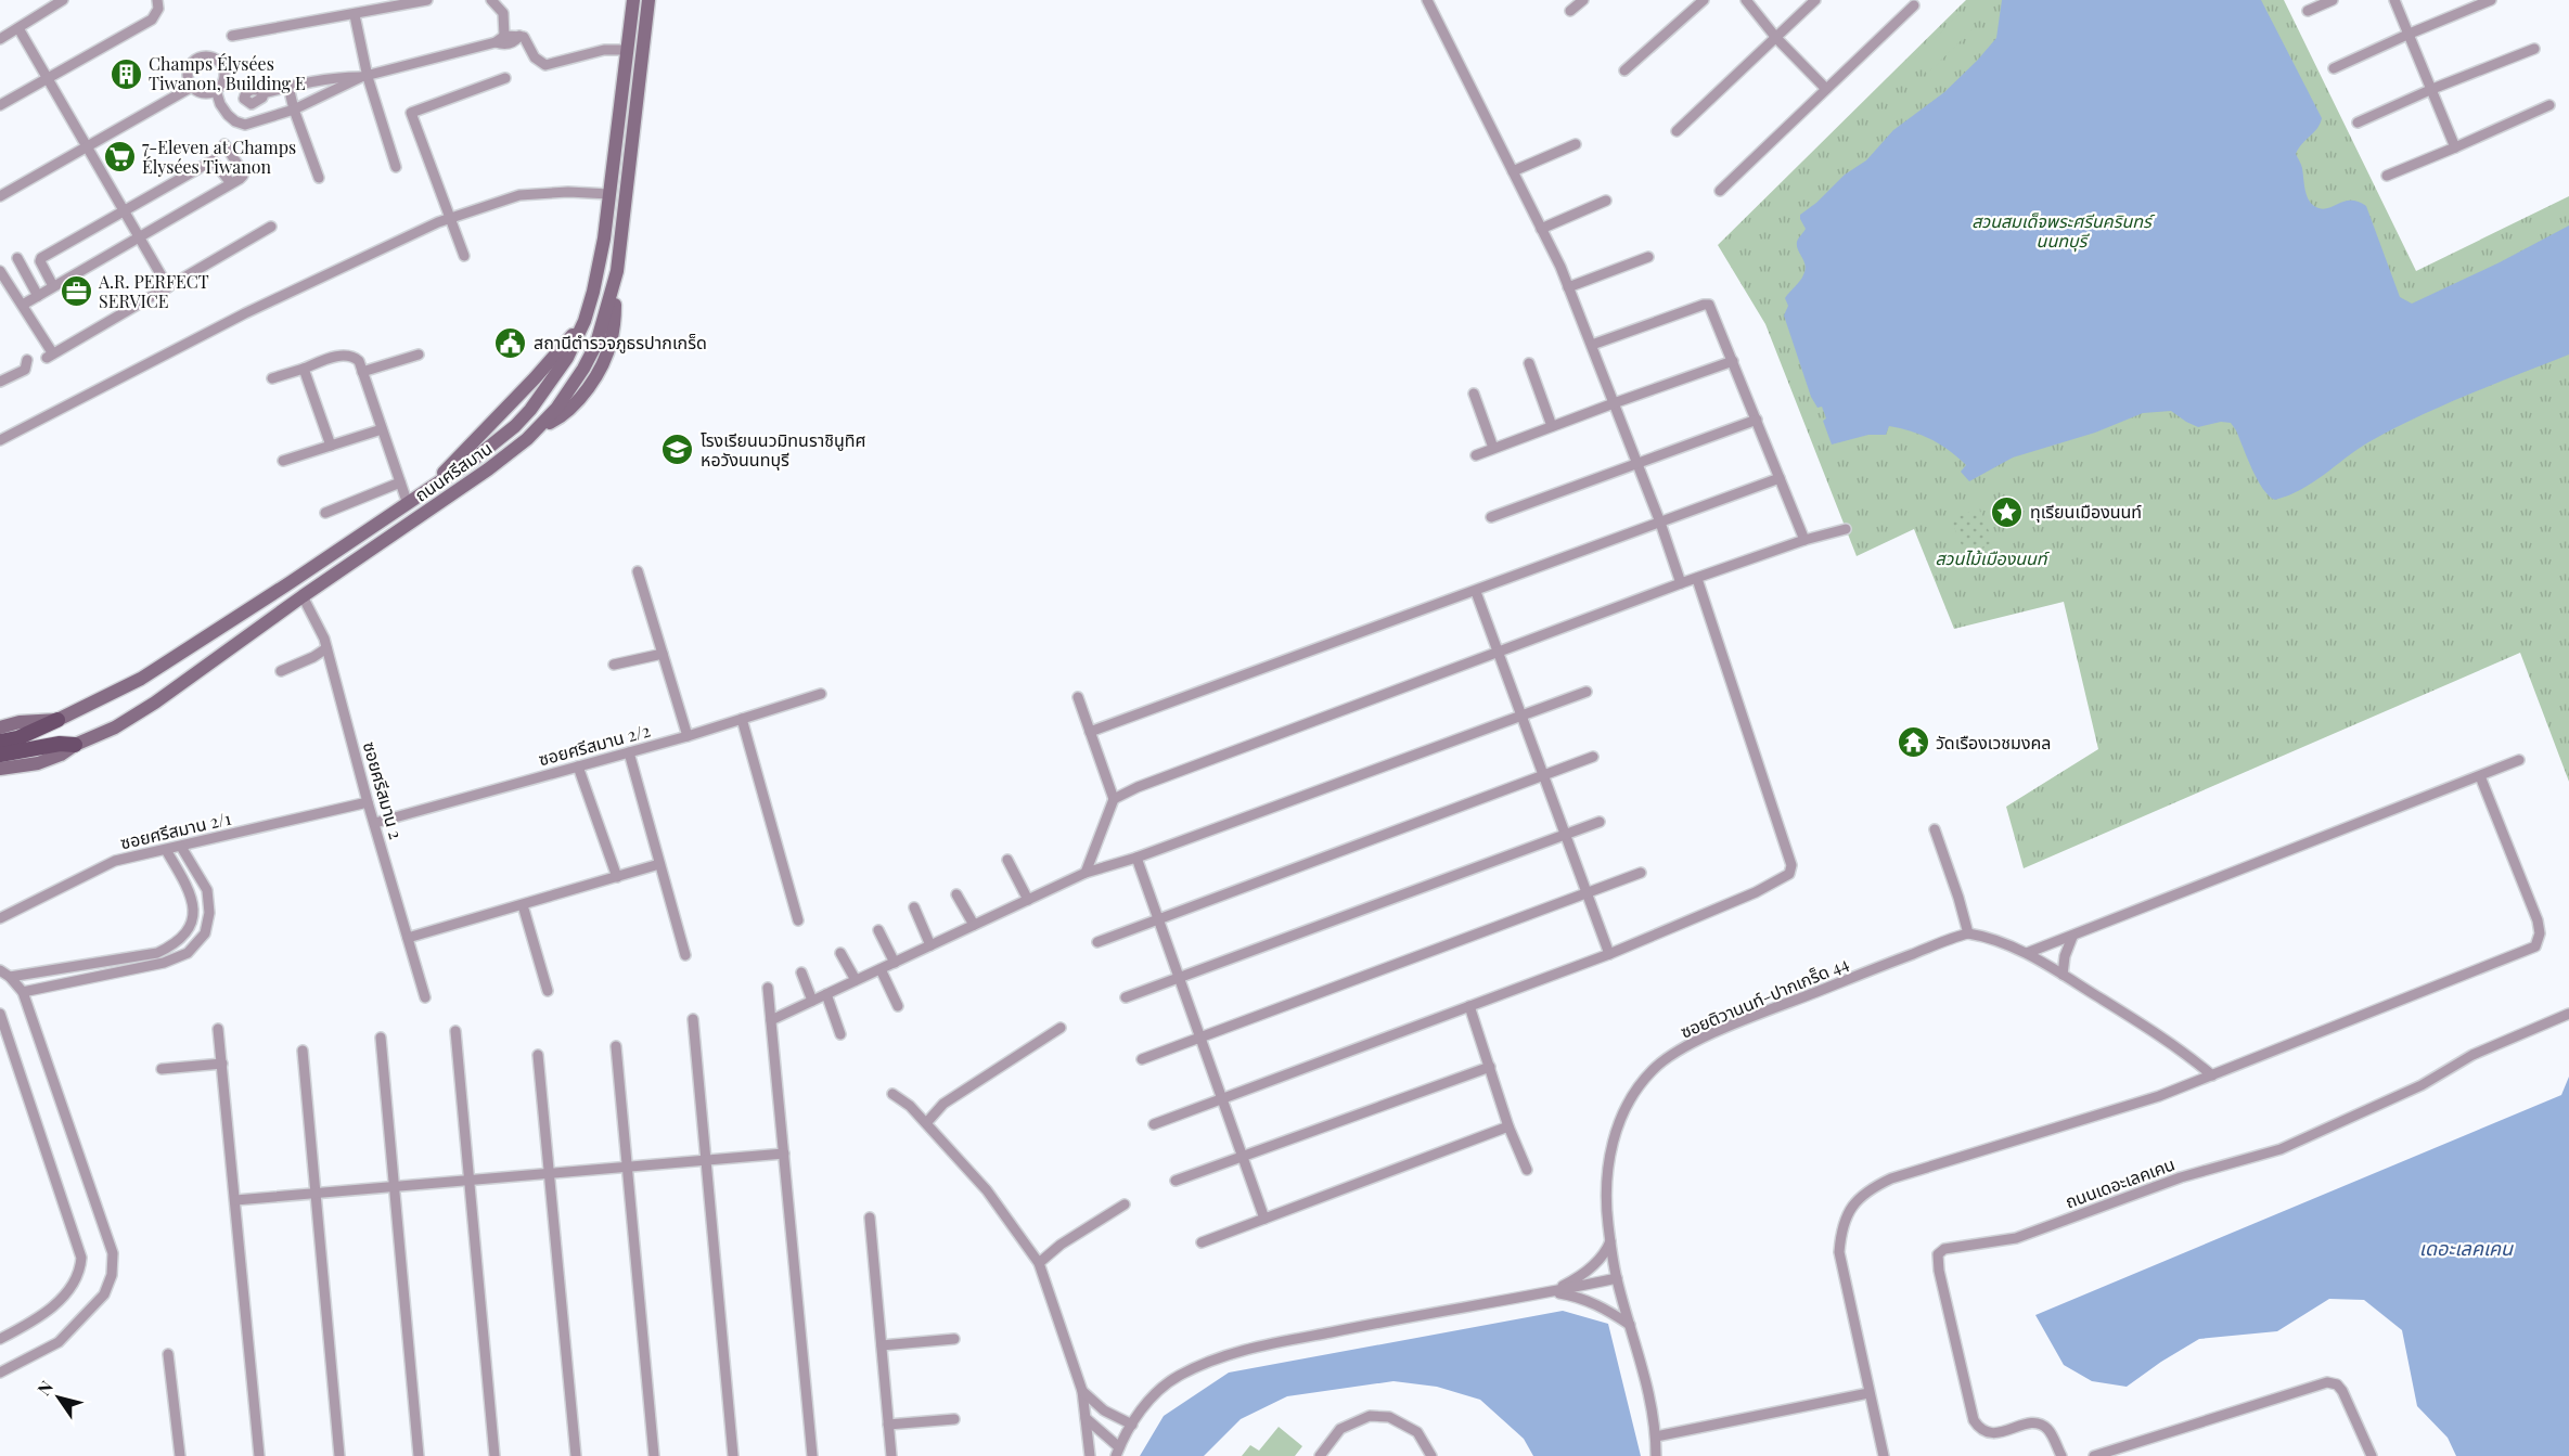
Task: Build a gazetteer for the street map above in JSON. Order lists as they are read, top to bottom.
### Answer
{
  "streets": {
    "main road": ["ถนนศรีสมาน"],
    "street": [
      "ซอยศรีสมาน 2/2",
      "ซอยศรีสมาน 2",
      "ซอยศรีสมาน 2/1",
      "ซอยติวานนท์-ปากเกร็ด 44",
      "ถนนเดอะเลคเคน"
    ]
  },
  "crossings": [
    ["ถนนศรีสมาน", "ซอยศรีสมาน 2"],
    ["ซอยศรีสมาน 2/2", "ซอยศรีสมาน 2"],
    ["ซอยศรีสมาน 2", "ซอยศรีสมาน 2/1"]
  ],
  "water": ["เดอะเลคเคน"],
  "parks": ["สวนสมเด็จพระศรีนครินทร์ นนทบุรี", "สวนไม้เมืองนนท์"],
  "places": {
    "building": ["Champs Élysées Tiwanon, Building E"],
    "supermarket": ["7-Eleven at Champs Élysées Tiwanon"],
    "office": ["A.R. PERFECT SERVICE"],
    "public building": ["สถานีตำรวจภูธรปากเกร็ด"],
    "school or university": ["โรงเรียนนวมิทนราชินูทิศ หอวังนนทบุรี"],
    "place": ["ทุเรียนเมืองนนท์"],
    "temple": ["วัดเรืองเวชมงคล"]
  },
  "north": "top left"
}
